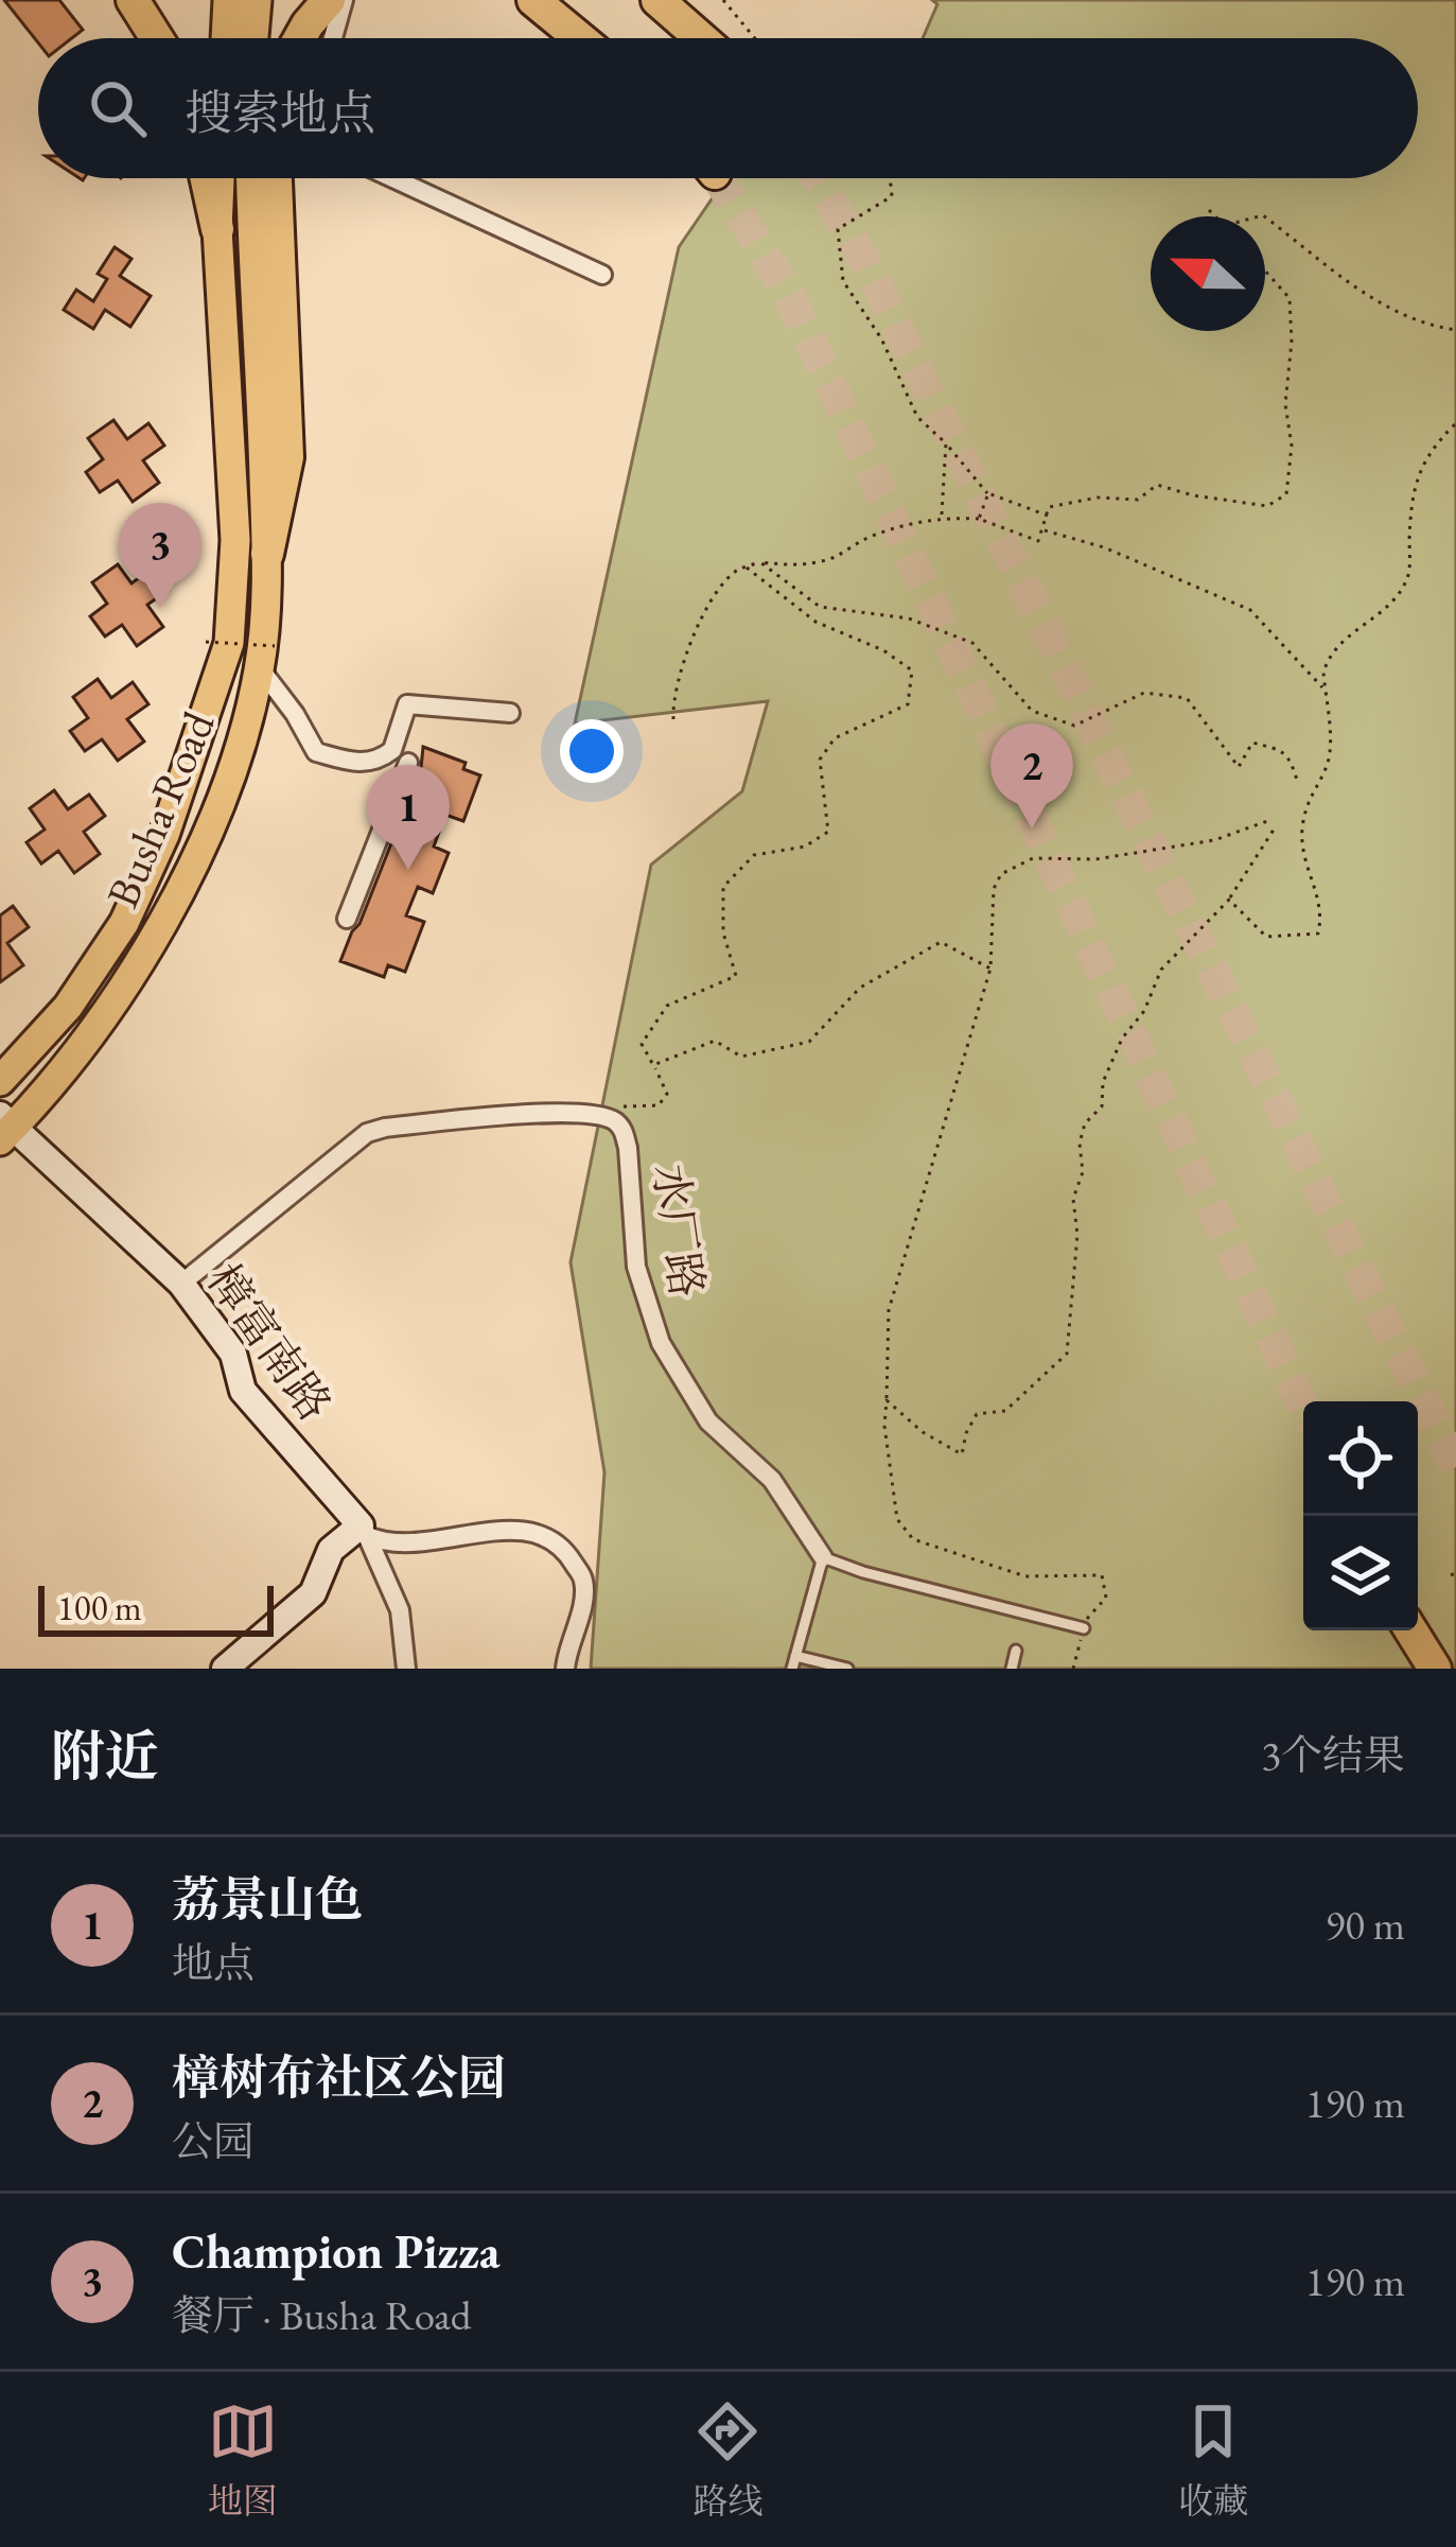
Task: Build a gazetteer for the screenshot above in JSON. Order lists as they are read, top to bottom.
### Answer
{
  "streets": {
    "main road": ["Busha Road"],
    "street": ["水厂路", "樟富南路"]
  },
  "crossings": [
    ["Busha Road", "樟富南路"]
  ],
  "scale_bar": "100 m",
  "north": "left",
  "page": {
    "search": "搜索地点",
    "pins": ["3", "2", "1"],
    "scale": "100 m",
    "heading": ["附近", "3个结果"],
    "list": [
      {
        "mark": "1",
        "name": "荔景山色",
        "note": "地点",
        "value": "90 m"
      },
      {
        "mark": "2",
        "name": "樟树布社区公园",
        "note": "公园",
        "value": "190 m"
      },
      {
        "mark": "3",
        "name": "Champion Pizza",
        "note": "餐厅 · Busha Road",
        "value": "190 m"
      }
    ],
    "nav": ["地图", "路线", "收藏"]
  }
}
